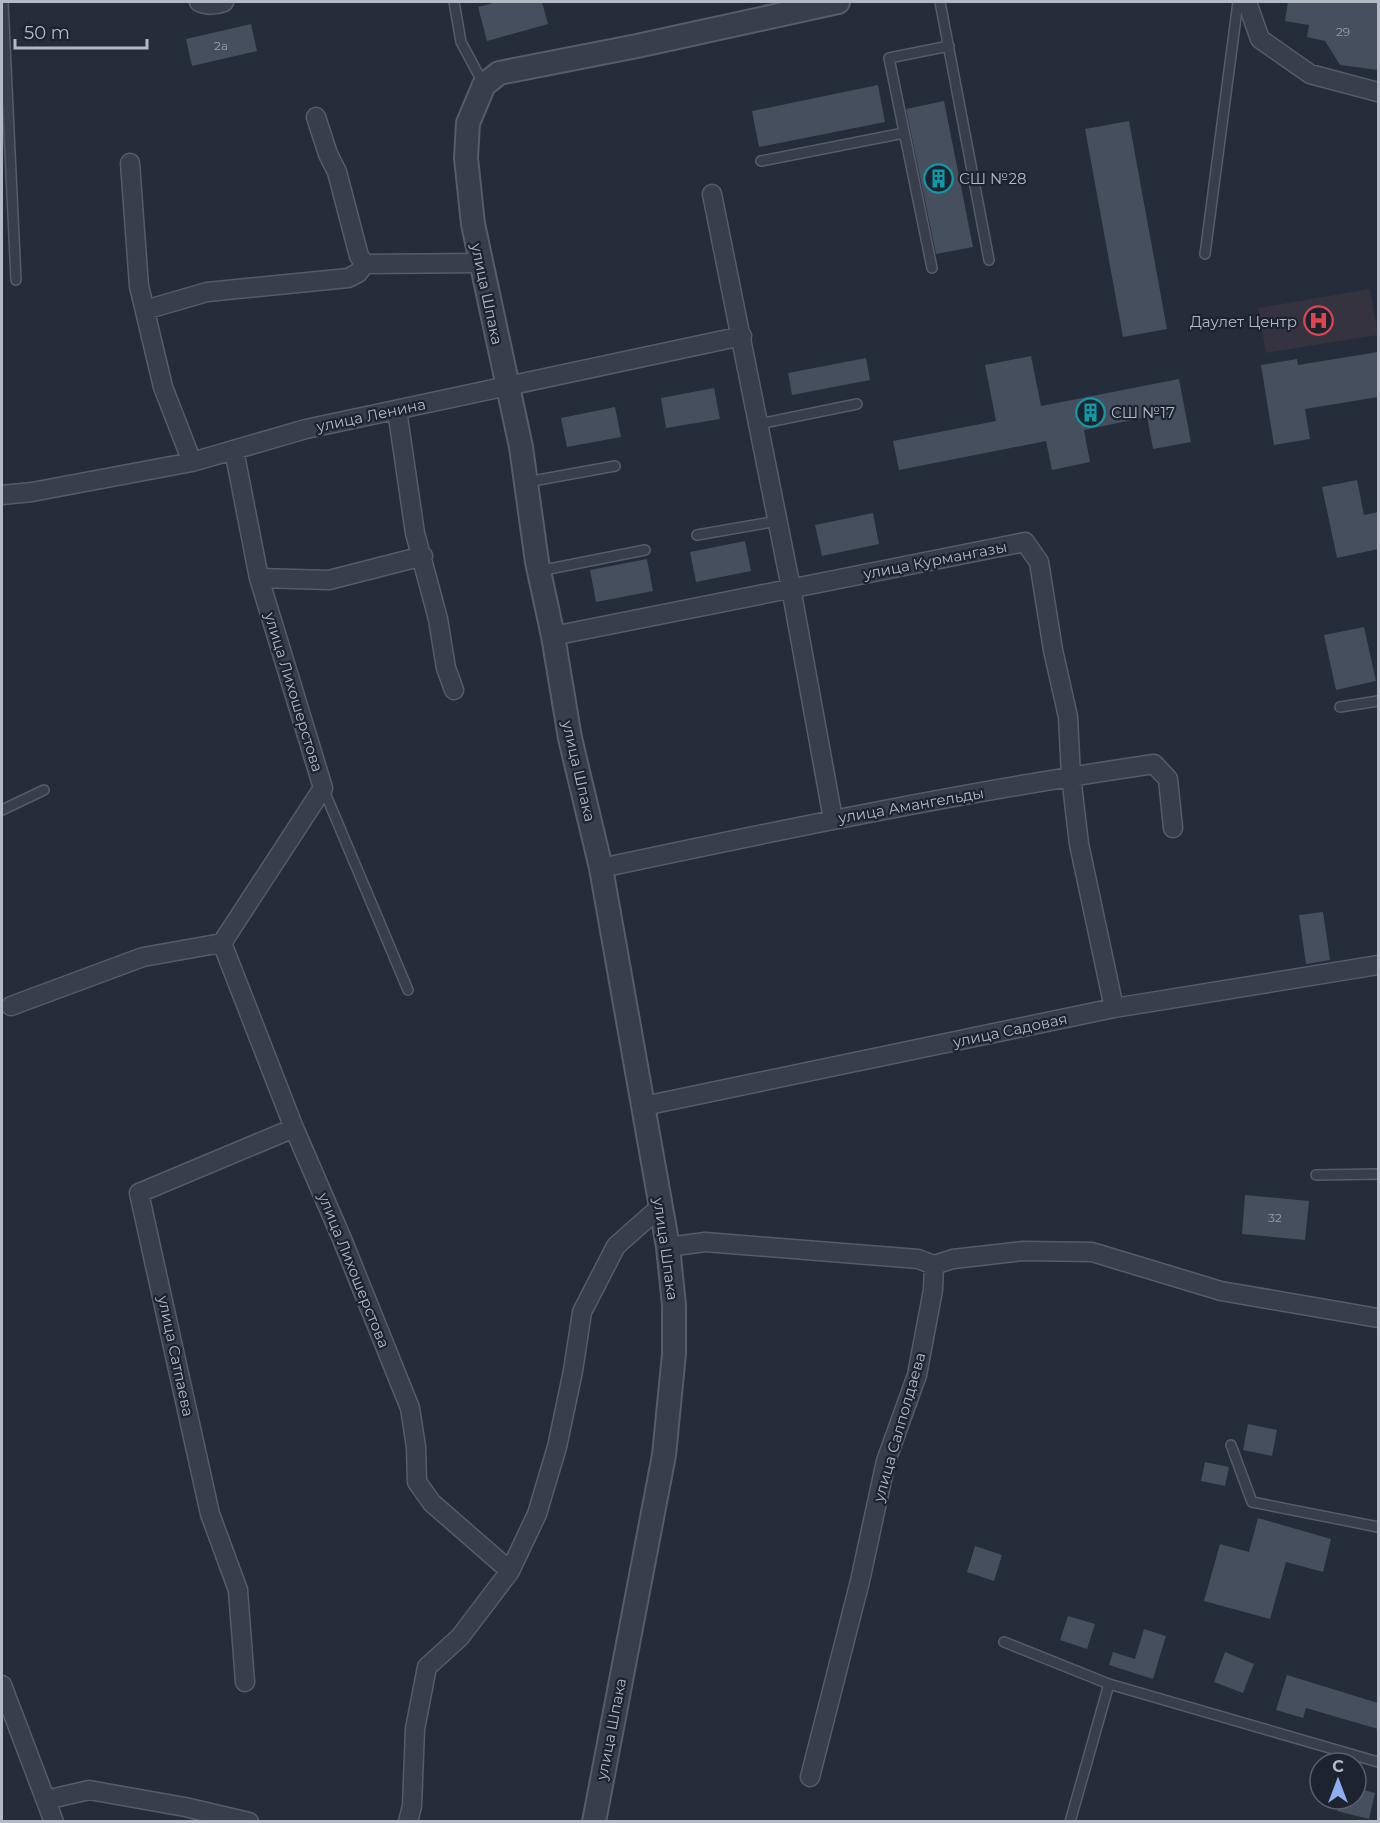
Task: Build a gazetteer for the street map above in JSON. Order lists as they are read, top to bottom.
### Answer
{
  "streets": {
    "street": [
      "улица Шпака",
      "улица Ленина",
      "улица Курмангазы",
      "улица Лихошерстова",
      "улица Амангельды",
      "улица Садовая",
      "улица Сатпаева",
      "улица Салполдаева"
    ]
  },
  "crossings": [
    ["улица Шпака", "улица Ленина"],
    ["улица Шпака", "улица Курмангазы"],
    ["улица Шпака", "улица Амангельды"],
    ["улица Шпака", "улица Садовая"],
    ["улица Ленина", "улица Лихошерстова"],
    ["улица Курмангазы", "улица Амангельды"],
    ["улица Курмангазы", "улица Садовая"],
    ["улица Лихошерстова", "улица Сатпаева"]
  ],
  "places": {
    "building": ["СШ №28", "СШ №17"],
    "hospital": ["Даулет Центр"]
  },
  "house_numbers": ["29", "2а", "32"],
  "scale_bar": "50 m",
  "north": "top"
}
